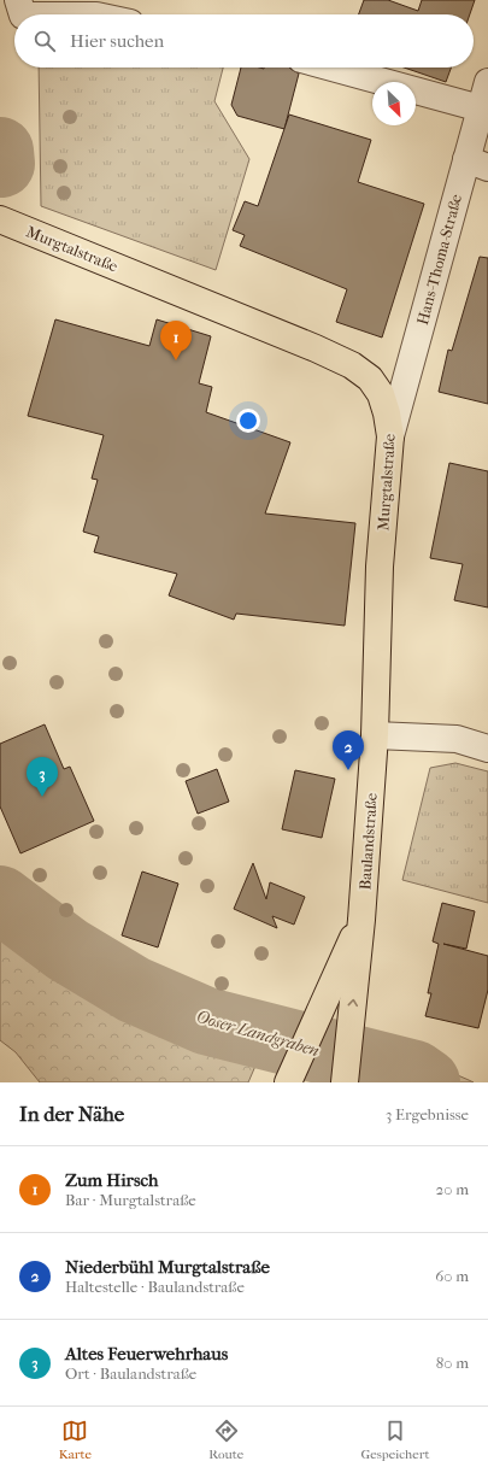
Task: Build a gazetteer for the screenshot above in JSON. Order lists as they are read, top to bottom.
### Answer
{
  "streets": {
    "main road": ["Murgtalstraße", "Baulandstraße"],
    "street": ["Hans-Thoma-Straße"]
  },
  "crossings": [
    ["Murgtalstraße", "Hans-Thoma-Straße"],
    ["Murgtalstraße", "Baulandstraße"]
  ],
  "water": ["Ooser Landgraben"],
  "north": "bottom right",
  "page": {
    "search": "Hier suchen",
    "pins": ["1", "2", "3"],
    "heading": ["In der Nähe", "3 Ergebnisse"],
    "list": [
      {
        "mark": "1",
        "name": "Zum Hirsch",
        "note": "Bar · Murgtalstraße",
        "value": "20 m"
      },
      {
        "mark": "2",
        "name": "Niederbühl Murgtalstraße",
        "note": "Haltestelle · Baulandstraße",
        "value": "60 m"
      },
      {
        "mark": "3",
        "name": "Altes Feuerwehrhaus",
        "note": "Ort · Baulandstraße",
        "value": "80 m"
      }
    ],
    "nav": ["Karte", "Route", "Gespeichert"]
  }
}
